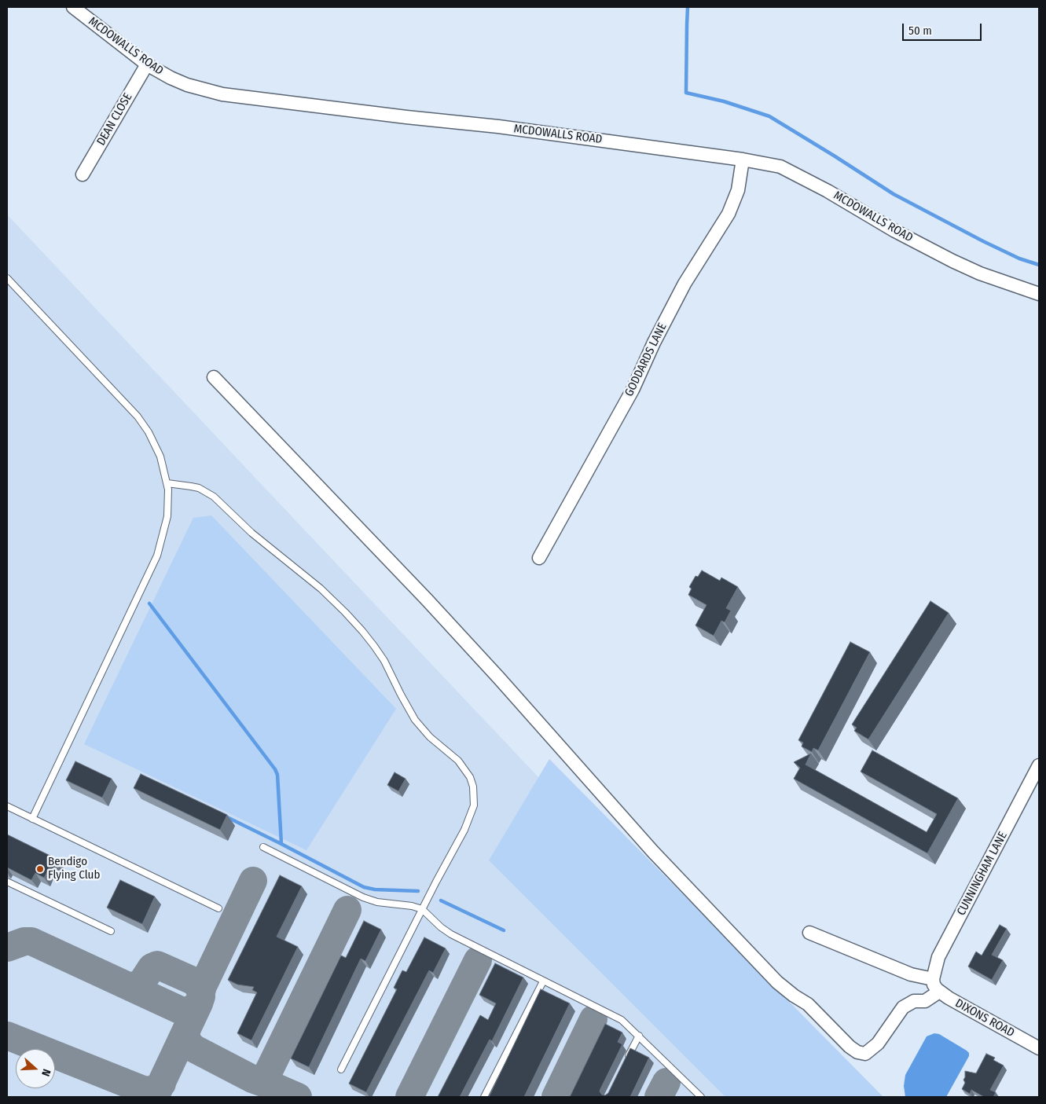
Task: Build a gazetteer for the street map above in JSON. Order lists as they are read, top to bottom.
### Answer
{
  "streets": {
    "street": [
      "MCDOWALLS ROAD",
      "DEAN CLOSE",
      "GODDARDS LANE",
      "CUNNINGHAM LANE",
      "DIXONS ROAD"
    ]
  },
  "crossings": [
    ["MCDOWALLS ROAD", "DEAN CLOSE"],
    ["MCDOWALLS ROAD", "GODDARDS LANE"],
    ["CUNNINGHAM LANE", "DIXONS ROAD"]
  ],
  "places": ["Bendigo Flying Club"],
  "scale_bar": "50 m",
  "north": "right"
}
